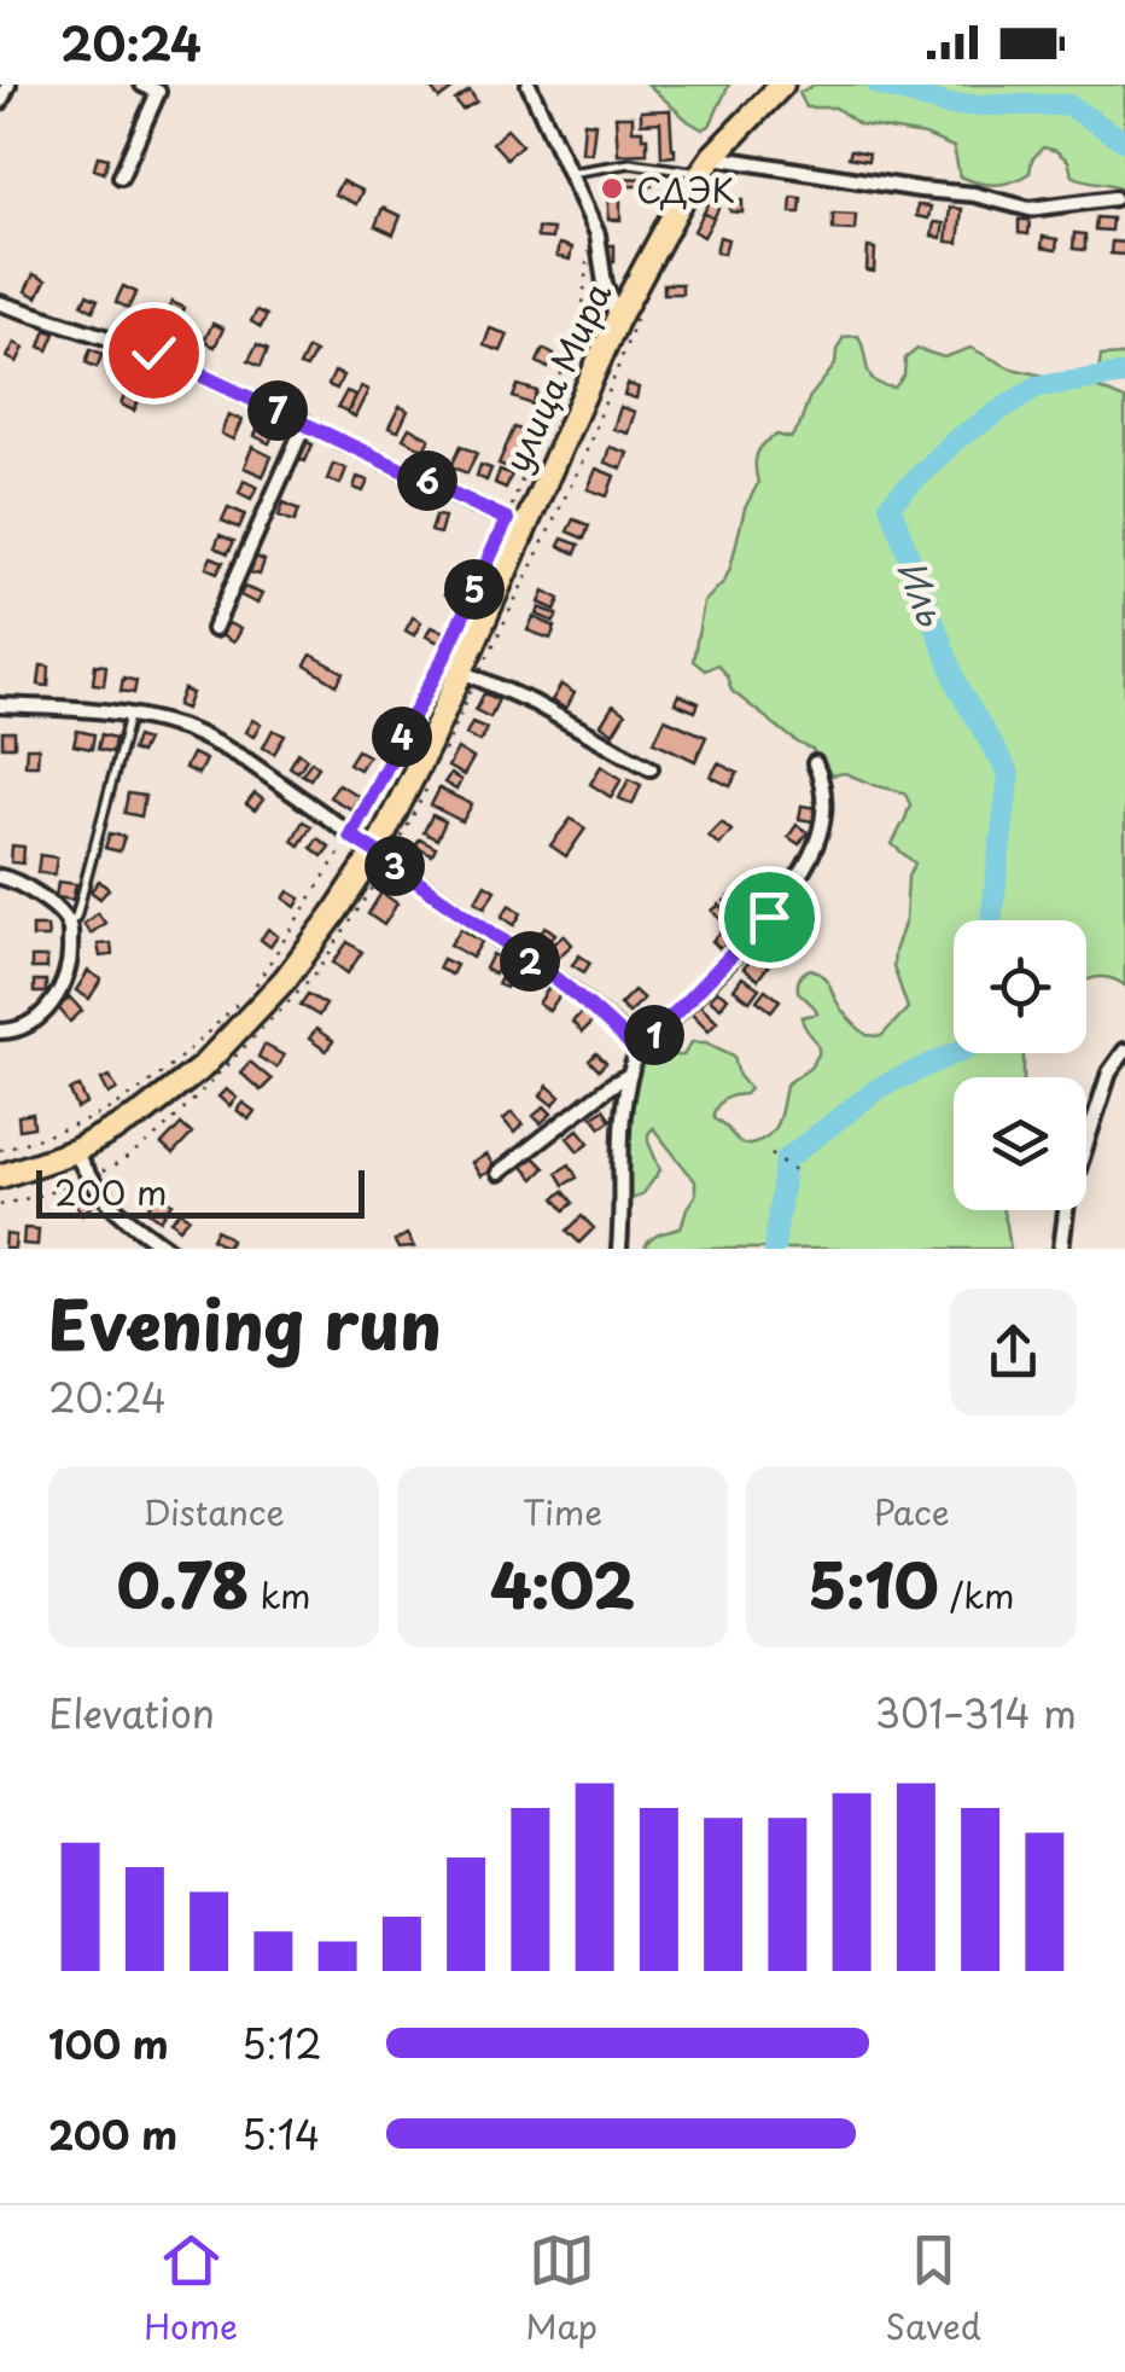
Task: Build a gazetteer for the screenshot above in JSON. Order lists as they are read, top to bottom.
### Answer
{
  "streets": {
    "highway": ["улица Мира"]
  },
  "water": ["Иль"],
  "places": ["СДЭК"],
  "scale_bar": "200 m",
  "page": {
    "status": "20:24",
    "pins": [
      "7",
      "6",
      "5",
      "4",
      "3",
      "2",
      "1"
    ],
    "scale": "200 m",
    "heading": ["Evening run", "20:24"],
    "stats": [
      ["Distance", "0.78 km"],
      ["Time", "4:02"],
      ["Pace", "5:10 /km"]
    ],
    "chart": ["Elevation", "301–314 m"],
    "list": [
      {
        "name": "100 m",
        "note": "5:12"
      },
      {
        "name": "200 m",
        "note": "5:14"
      }
    ],
    "tabs": ["Home", "Map", "Saved"]
  }
}
